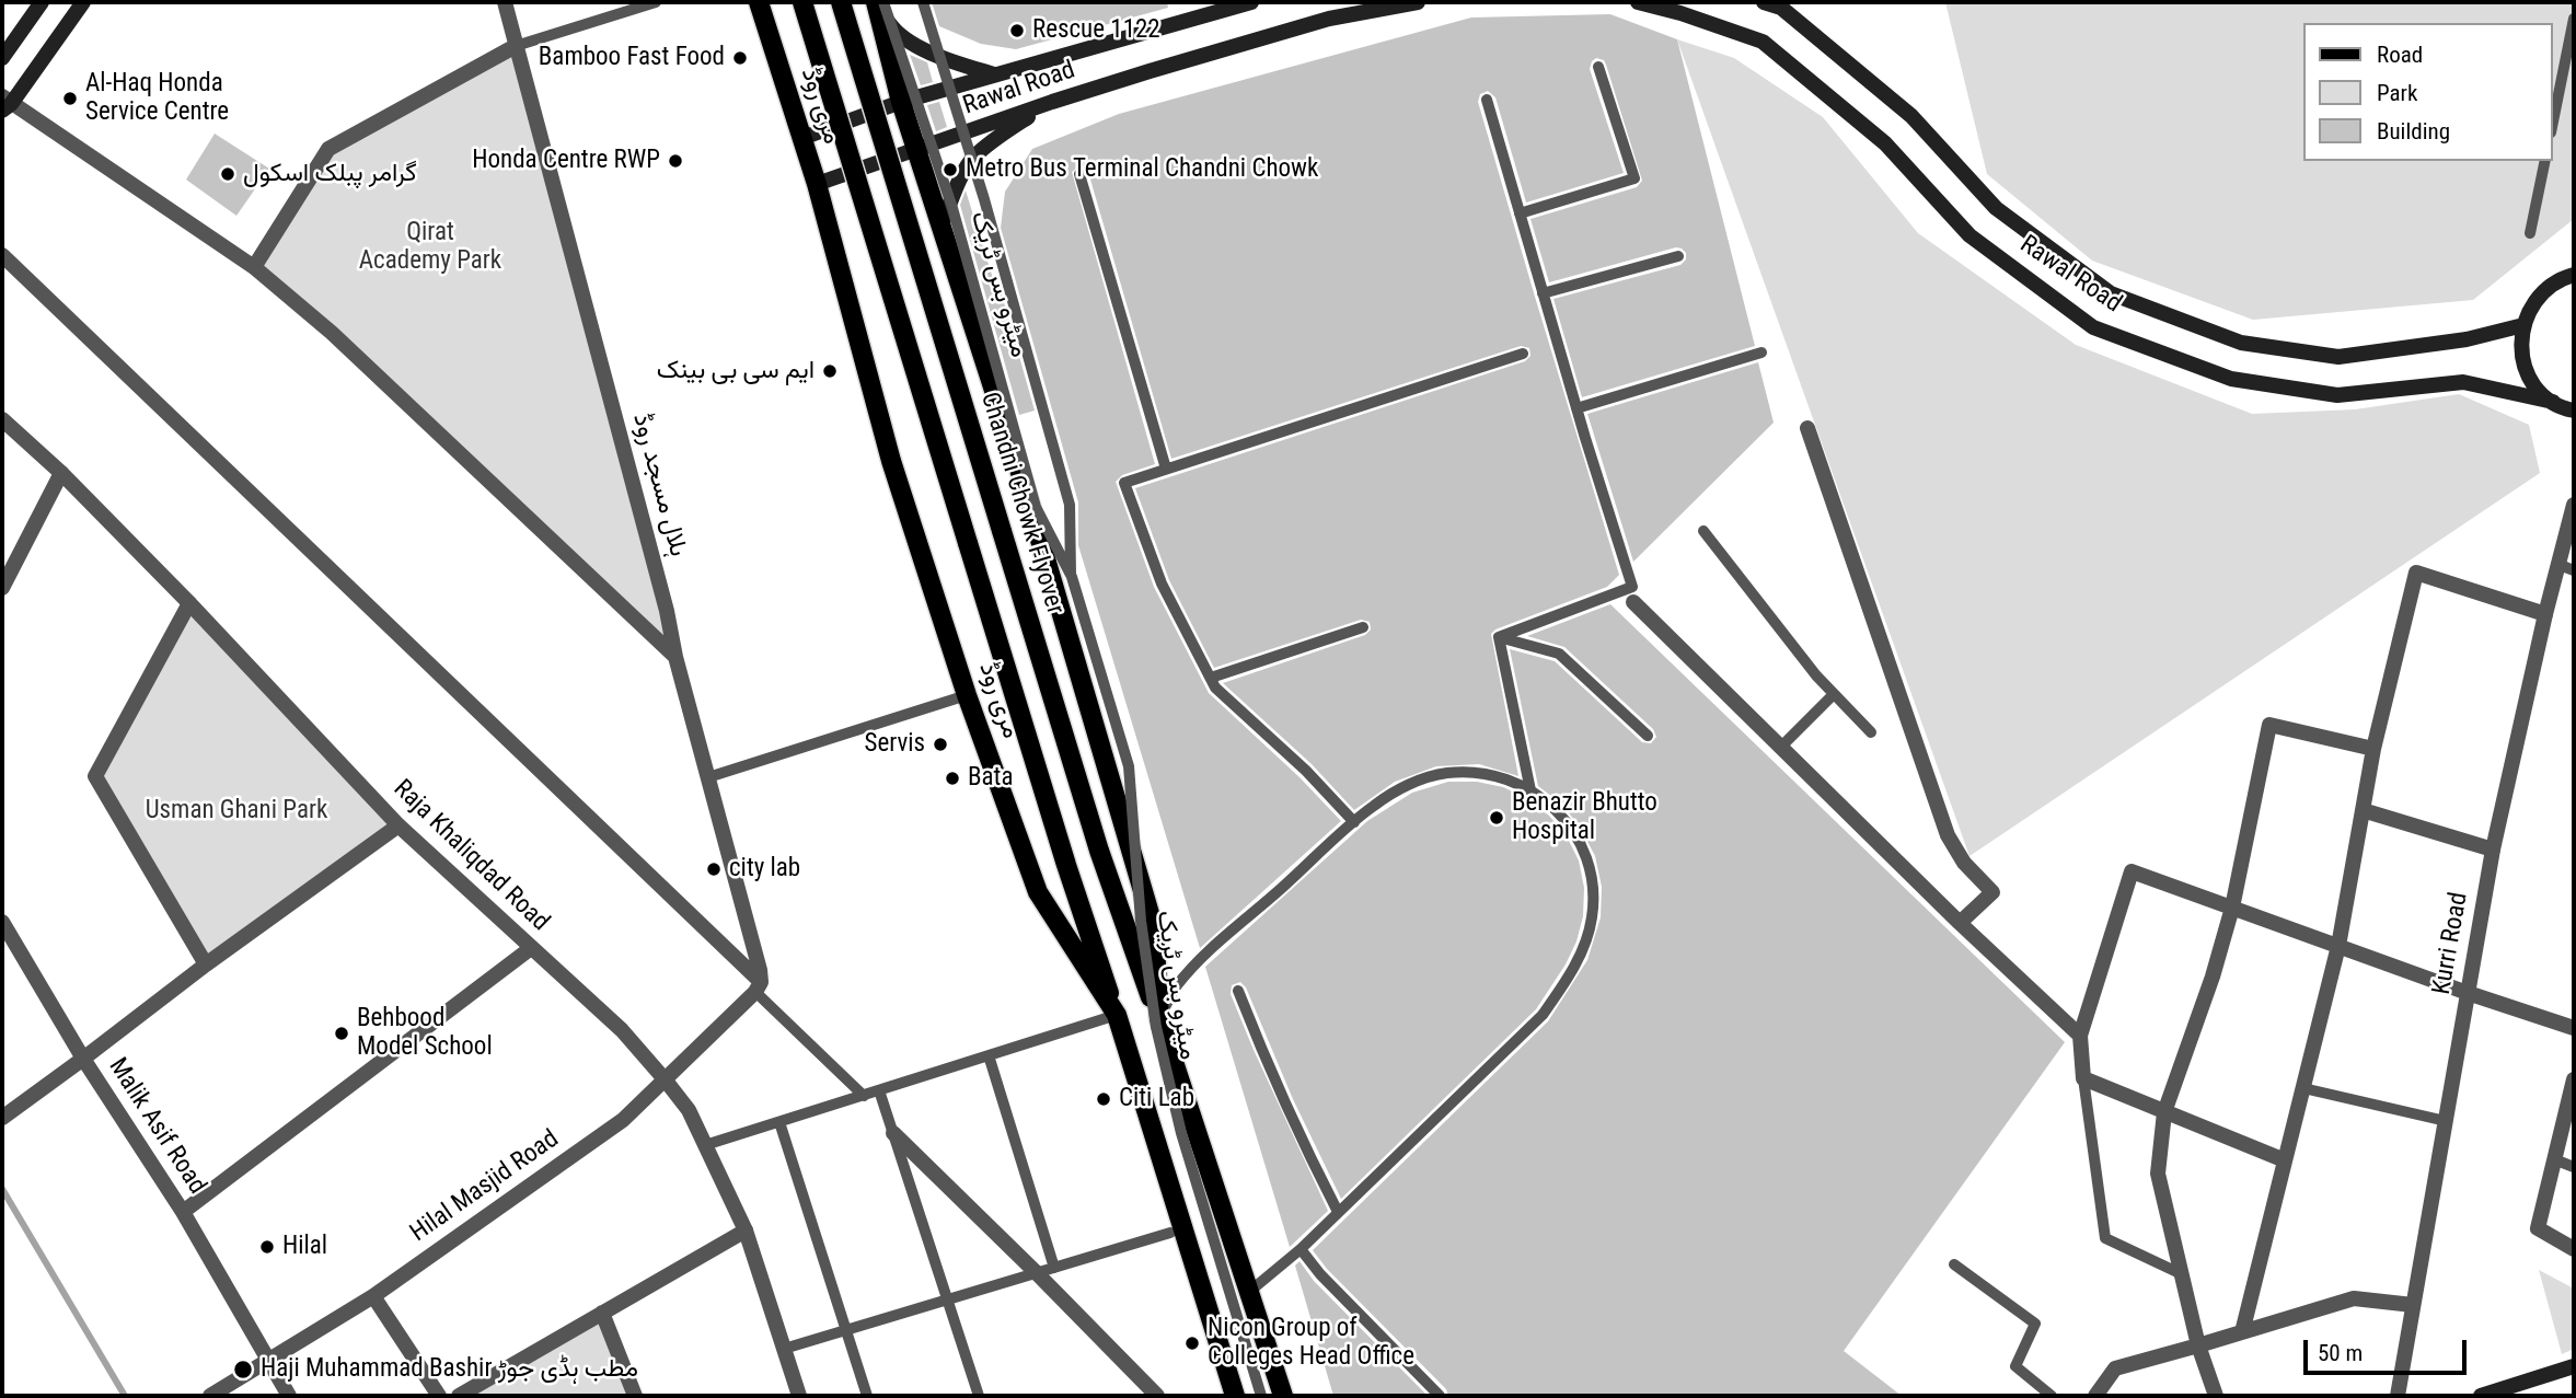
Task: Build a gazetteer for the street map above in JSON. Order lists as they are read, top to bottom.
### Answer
{
  "streets": {
    "main road": ["Rawal Road", "مری روڈ", "Chandni Chowk Flyover"],
    "street": [
      "ہلال مسجد روڈ",
      "Raja Khaliqdad Road",
      "Kurri Road",
      "Malik Asif Road",
      "Hilal Masjid Road"
    ],
    "lane": ["میٹرو بس ٹریک"]
  },
  "crossings": [
    ["Rawal Road", "مری روڈ"],
    ["ہلال مسجد روڈ", "Hilal Masjid Road"],
    ["Raja Khaliqdad Road", "Hilal Masjid Road"],
    ["Malik Asif Road", "Hilal Masjid Road"]
  ],
  "parks": ["Qirat Academy Park", "Usman Ghani Park"],
  "places": [
    "Rescue 1122",
    "Bamboo Fast Food",
    "Al-Haq Honda Service Centre",
    "Honda Centre RWP",
    "Metro Bus Terminal Chandni Chowk",
    "گرامر پبلک اسکول",
    "ایم سی بی بینک",
    "Servis",
    "Bata",
    "Benazir Bhutto Hospital",
    "city lab",
    "Behbood Model School",
    "Citi Lab",
    "Hilal",
    "Nicon Group of Colleges Head Office",
    "Haji Muhammad Bashir مطب ہڈی جوڑ"
  ],
  "legend": ["Road", "Park", "Building"],
  "scale_bar": "50 m"
}
